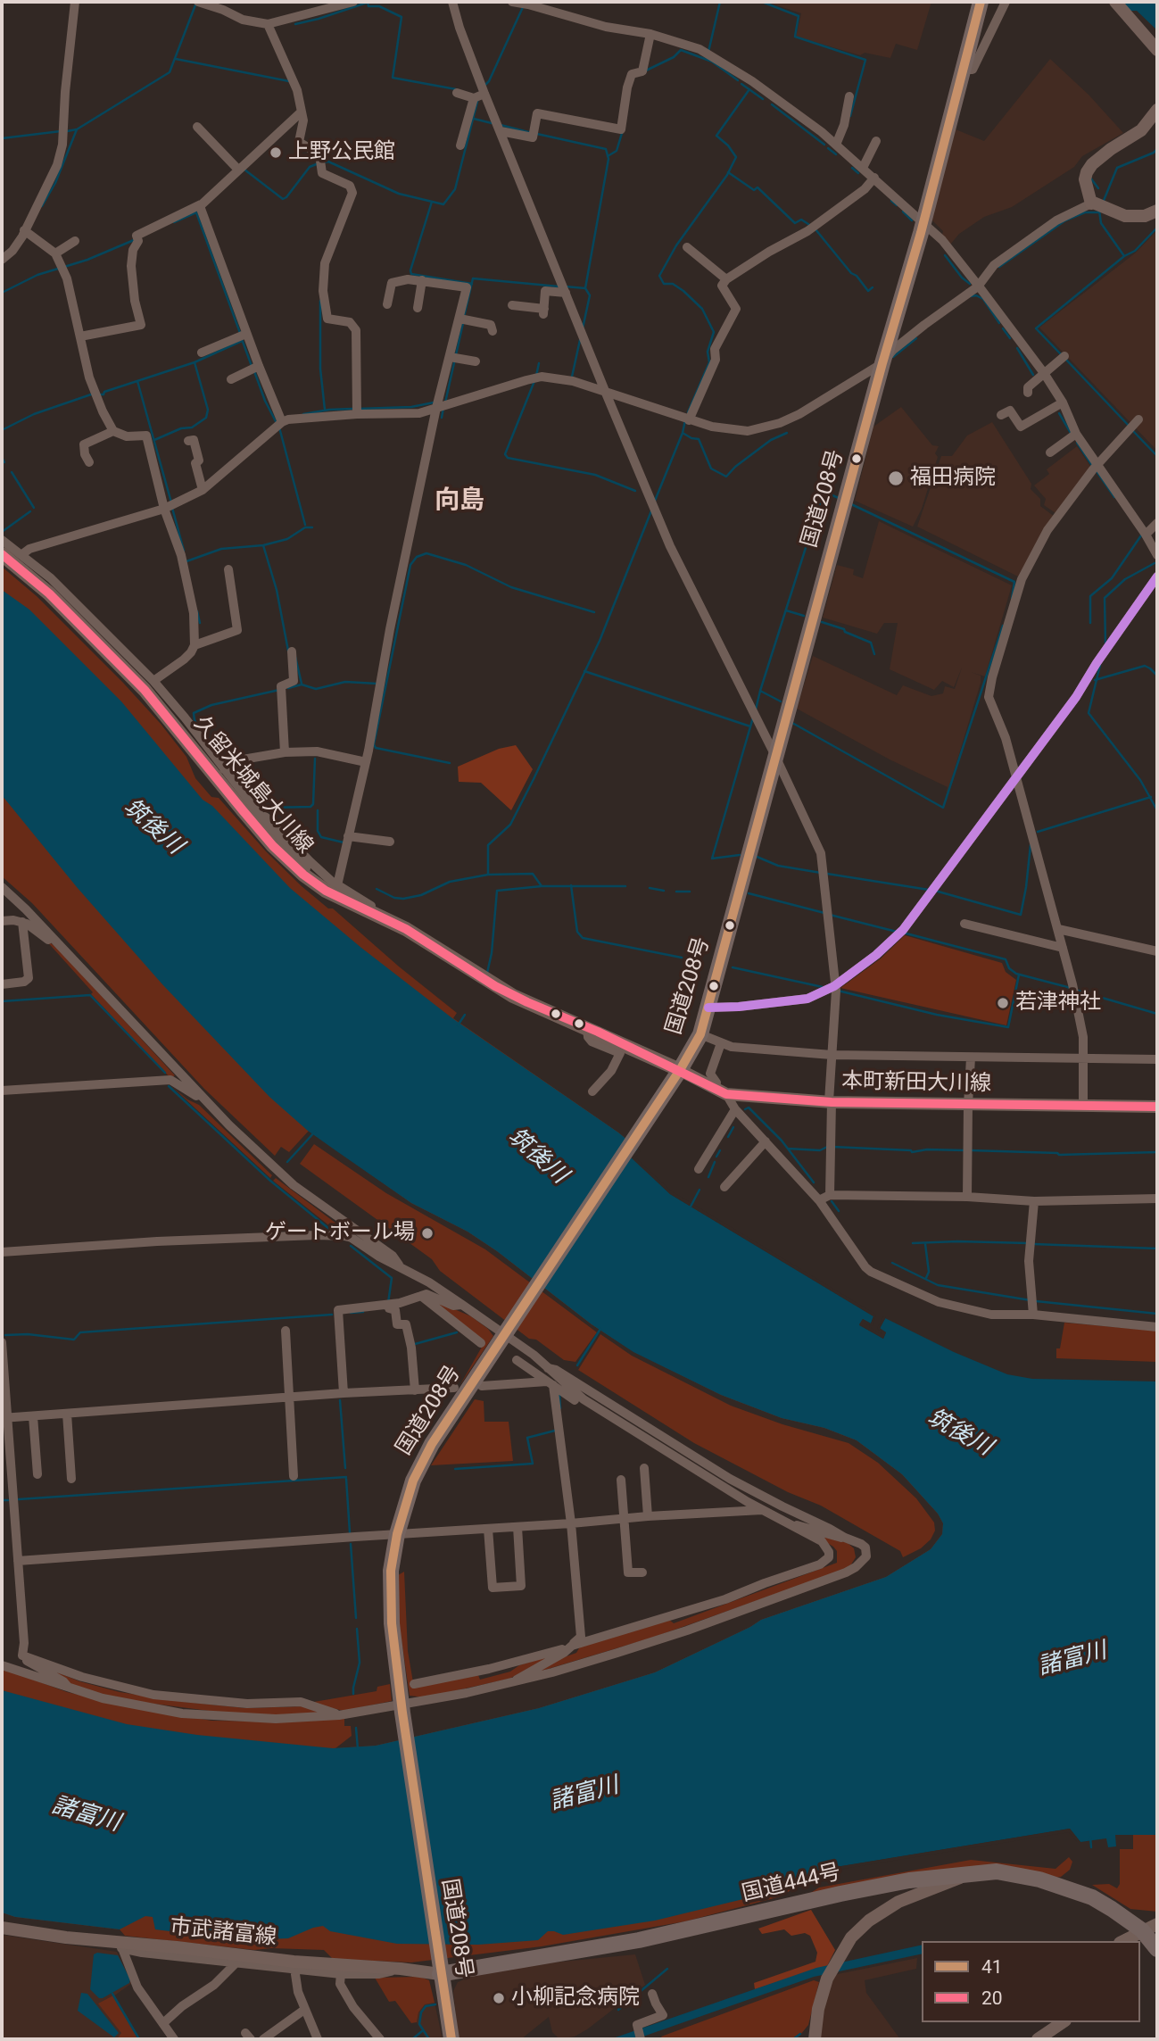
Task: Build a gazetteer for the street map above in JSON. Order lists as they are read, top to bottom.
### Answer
{
  "streets": {
    "highway": ["国道208号", "国道444号"],
    "main road": ["久留米城島大川線", "本町新田大川線", "市武諸富線"]
  },
  "crossings": [
    ["国道208号", "久留米城島大川線"],
    ["国道208号", "本町新田大川線"],
    ["国道208号", "国道444号"],
    ["国道208号", "市武諸富線"],
    ["久留米城島大川線", "本町新田大川線"],
    ["国道444号", "市武諸富線"]
  ],
  "districts": ["向島"],
  "water": ["筑後川", "諸富川"],
  "places": [
    "上野公民館",
    "福田病院",
    "若津神社",
    "ゲートボール場",
    "小柳記念病院"
  ],
  "lines": ["transit line 41", "transit line 20"],
  "legend": ["41", "20"]
}
